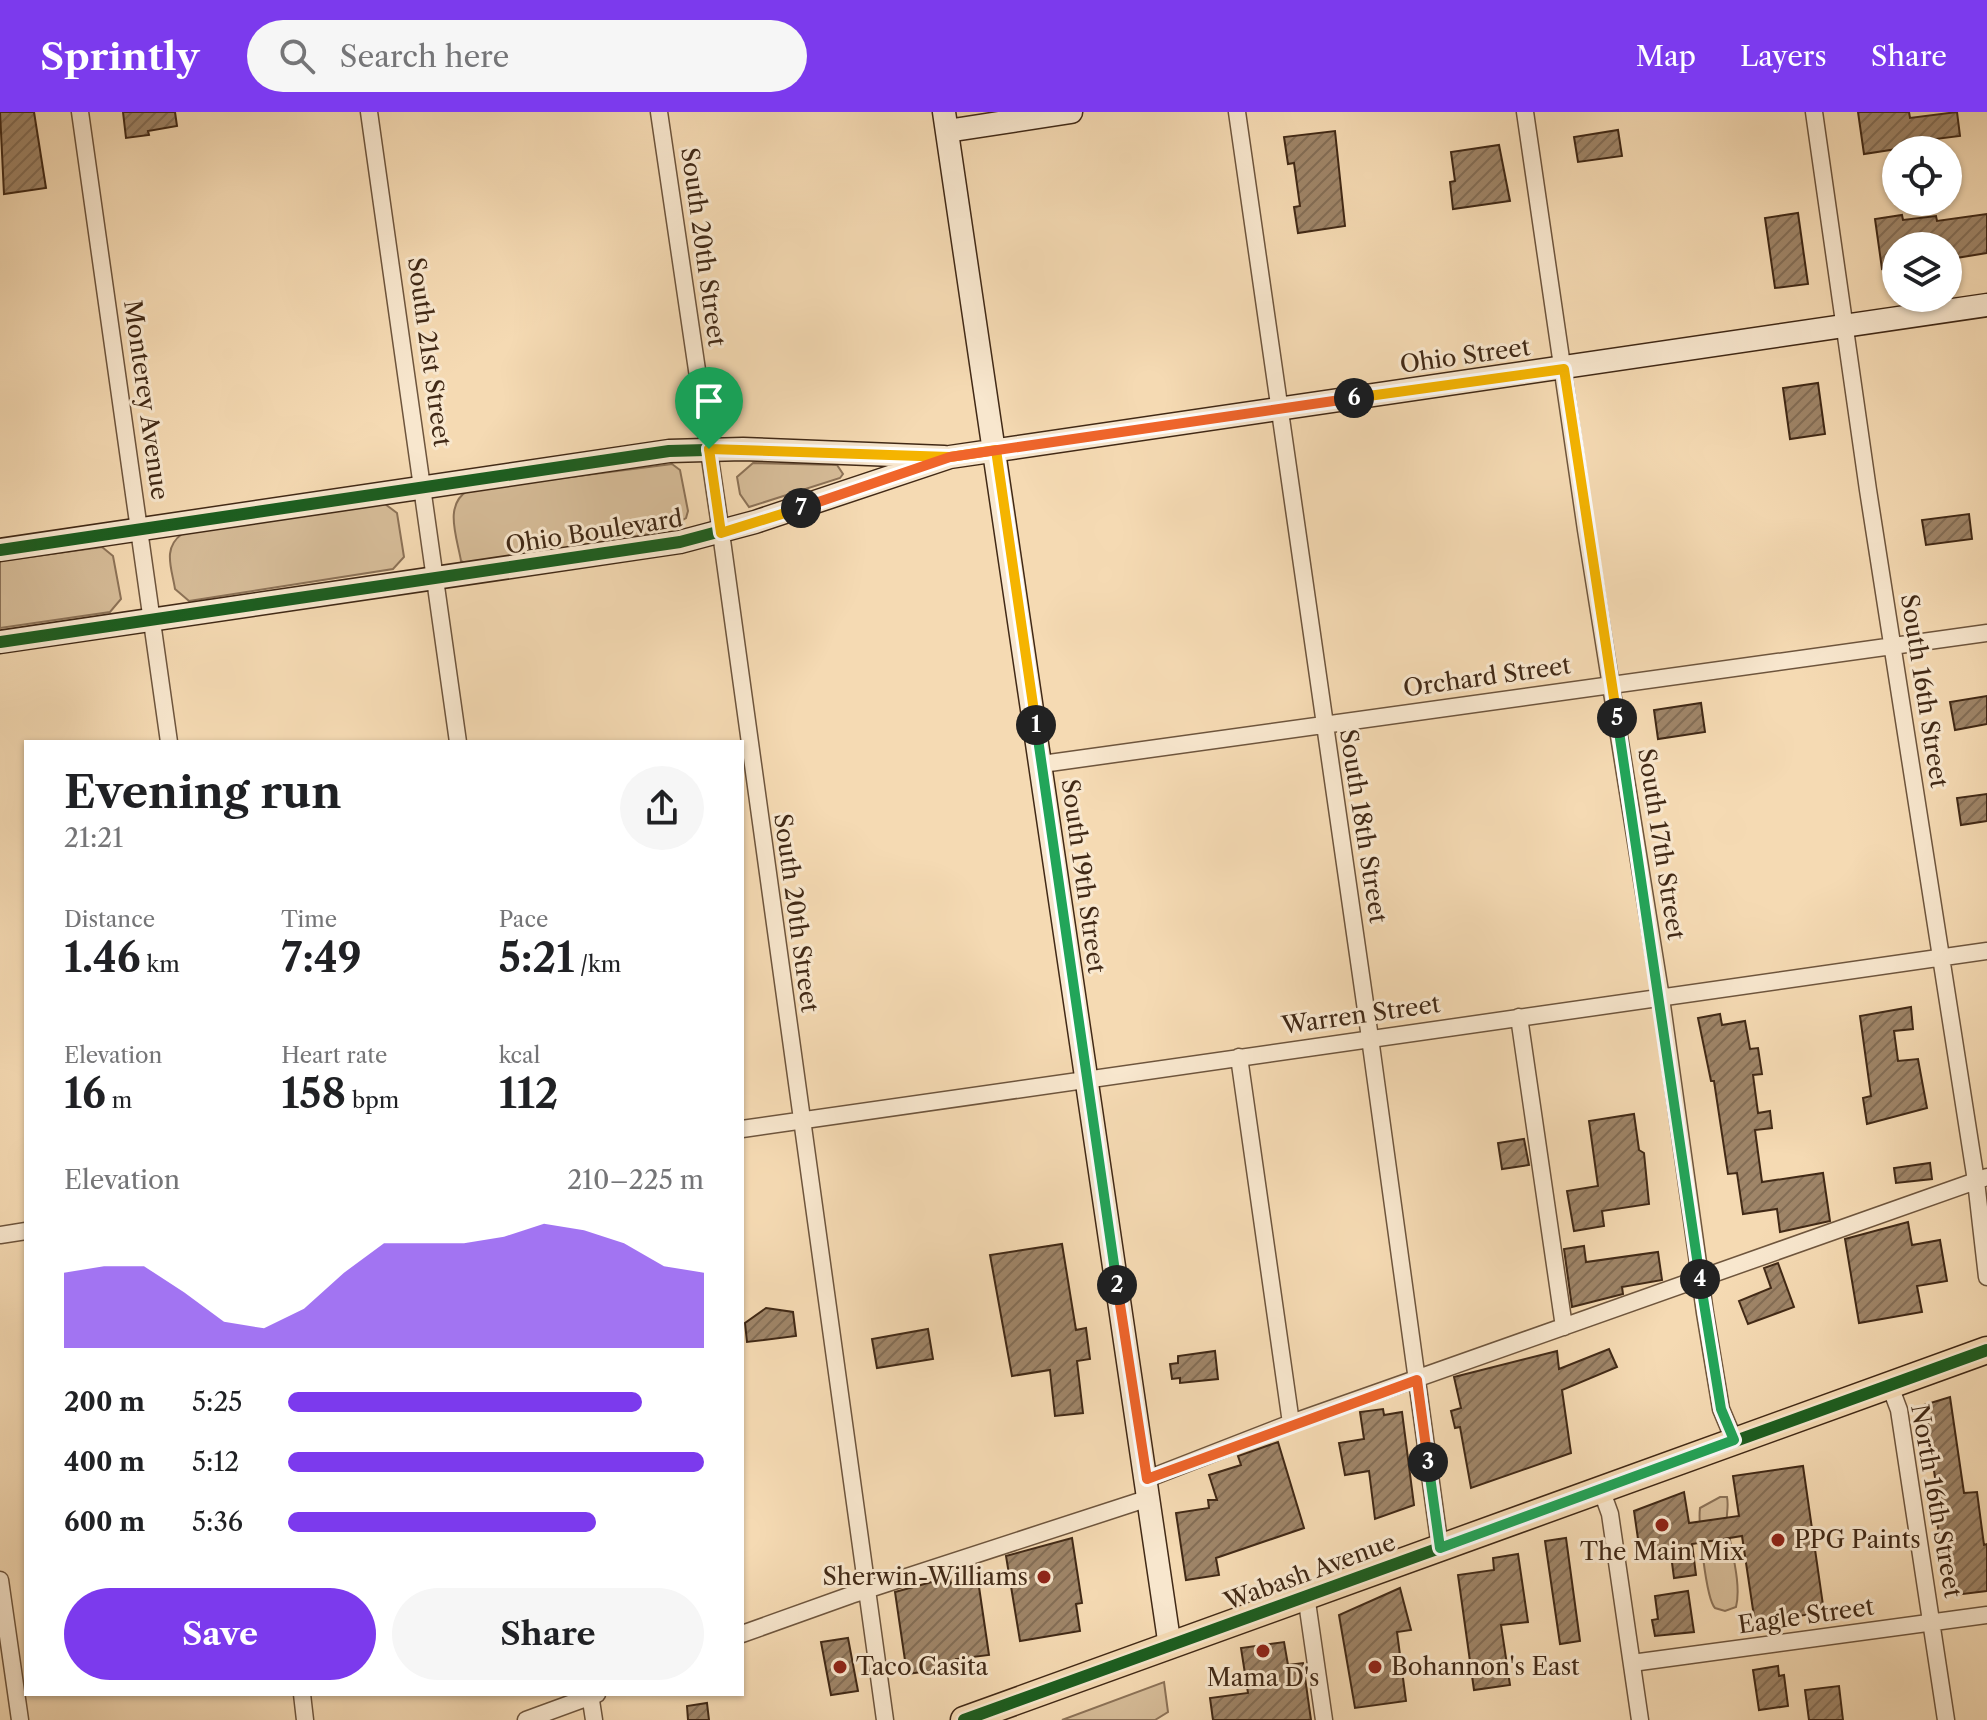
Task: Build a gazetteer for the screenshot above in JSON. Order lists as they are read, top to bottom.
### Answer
{
  "streets": {
    "main road": ["Wabash Avenue"],
    "street": [
      "South 20th Street",
      "South 21st Street",
      "Ohio Street",
      "Monterey Avenue",
      "Ohio Boulevard",
      "Orchard Street",
      "South 16th Street",
      "South 18th Street",
      "South 17th Street",
      "South 19th Street",
      "Warren Street",
      "North 16th Street",
      "Eagle Street"
    ]
  },
  "crossings": [
    ["South 20th Street", "Ohio Boulevard"],
    ["South 20th Street", "Warren Street"],
    ["South 21st Street", "Ohio Boulevard"],
    ["Ohio Street", "Ohio Boulevard"],
    ["Ohio Street", "South 16th Street"],
    ["Ohio Street", "South 18th Street"],
    ["Ohio Street", "South 17th Street"],
    ["Ohio Street", "South 19th Street"],
    ["Monterey Avenue", "Ohio Boulevard"],
    ["Orchard Street", "South 16th Street"],
    ["Orchard Street", "South 18th Street"],
    ["Orchard Street", "South 17th Street"],
    ["Orchard Street", "South 19th Street"],
    ["South 16th Street", "Warren Street"],
    ["South 18th Street", "Warren Street"],
    ["South 18th Street", "Wabash Avenue"],
    ["South 17th Street", "Warren Street"],
    ["South 17th Street", "Wabash Avenue"],
    ["South 19th Street", "Warren Street"],
    ["South 19th Street", "Wabash Avenue"],
    ["North 16th Street", "Wabash Avenue"],
    ["North 16th Street", "Eagle Street"]
  ],
  "places": [
    "The Main Mix",
    "PPG Paints",
    "Sherwin-Williams",
    "Mama D's",
    "Taco Casita",
    "Bohannon's East"
  ],
  "page": {
    "header": "Sprintly",
    "search": "Search here",
    "nav": ["Map", "Layers", "Share"],
    "pins": [
      "6",
      "7",
      "5",
      "1",
      "4",
      "2",
      "3"
    ],
    "heading": ["Evening run", "21:21"],
    "stats": [
      ["Distance", "1.46 km"],
      ["Time", "7:49"],
      ["Pace", "5:21 /km"],
      ["Elevation", "16 m"],
      ["Heart rate", "158 bpm"],
      ["kcal", "112"]
    ],
    "chart": ["Elevation", "210–225 m"],
    "list": [
      {
        "name": "200 m",
        "note": "5:25"
      },
      {
        "name": "400 m",
        "note": "5:12"
      },
      {
        "name": "600 m",
        "note": "5:36"
      }
    ],
    "buttons": ["Save", "Share"]
  }
}
